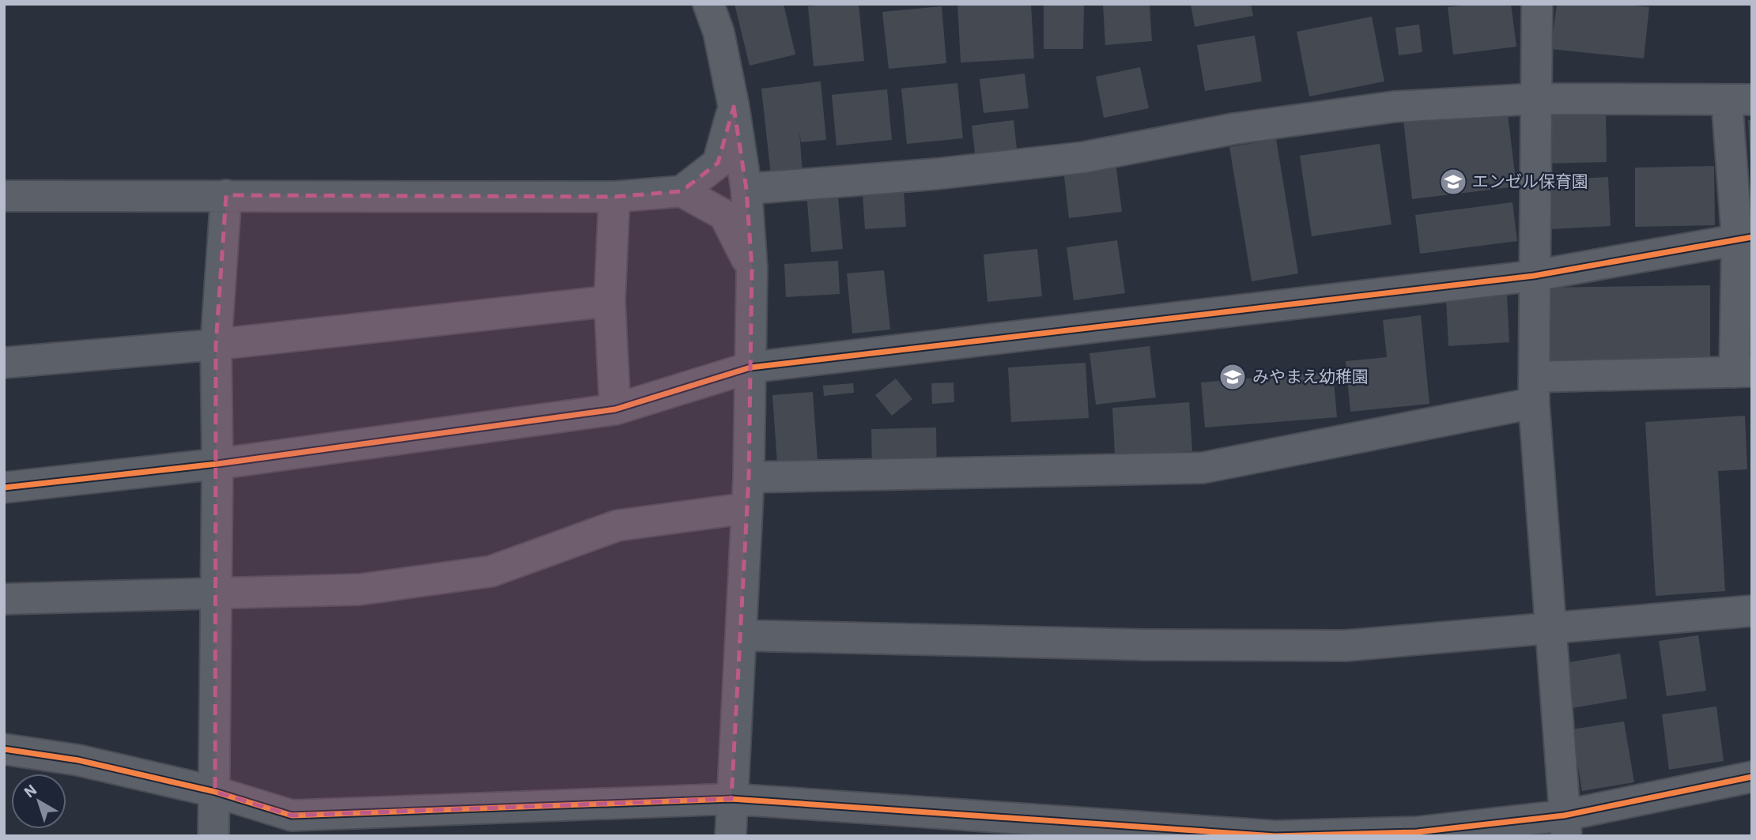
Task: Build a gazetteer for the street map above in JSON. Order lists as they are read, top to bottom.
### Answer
{
  "places": {
    "school or university": ["エンゼル保育園", "みやまえ幼稚園"]
  },
  "north": "top left"
}
